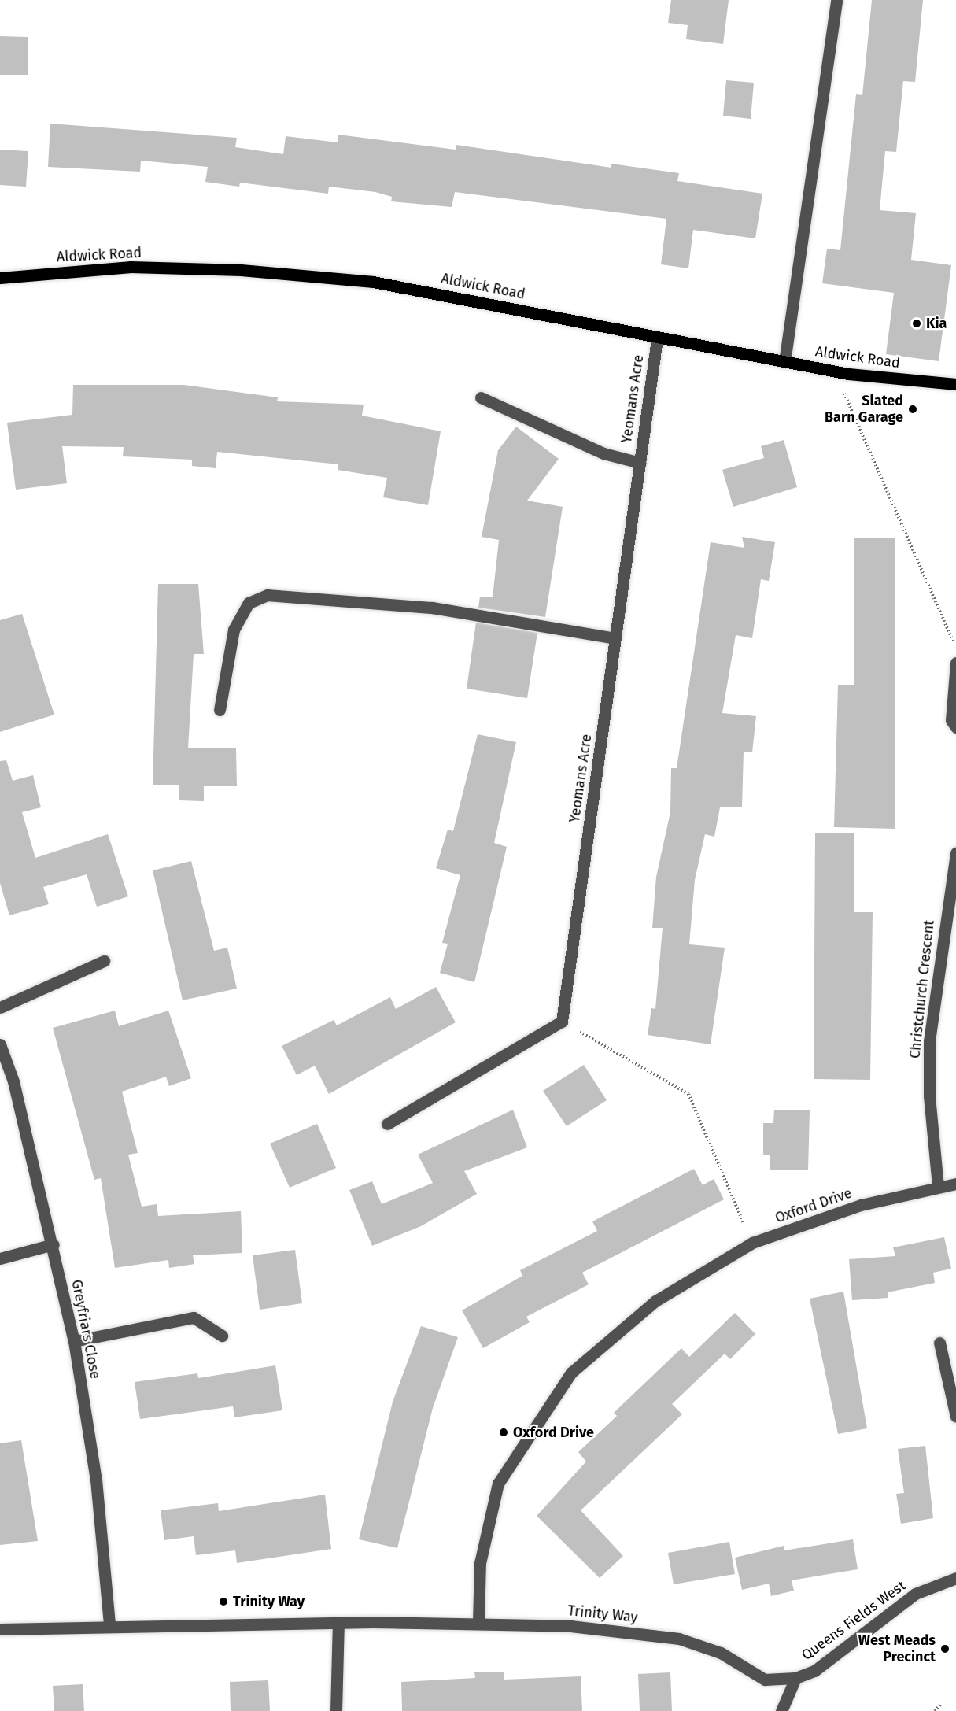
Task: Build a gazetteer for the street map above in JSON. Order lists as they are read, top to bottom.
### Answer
{
  "streets": {
    "main road": ["Aldwick Road"],
    "street": [
      "Yeomans Acre",
      "Christchurch Crescent",
      "Oxford Drive",
      "Greyfriars Close",
      "Trinity Way",
      "Queens Fields West"
    ]
  },
  "crossings": [
    ["Aldwick Road", "Yeomans Acre"],
    ["Christchurch Crescent", "Oxford Drive"],
    ["Oxford Drive", "Trinity Way"],
    ["Greyfriars Close", "Trinity Way"],
    ["Trinity Way", "Queens Fields West"]
  ],
  "places": [
    "Kia",
    "Slated Barn Garage",
    "Oxford Drive",
    "Trinity Way",
    "West Meads Precinct"
  ]
}
